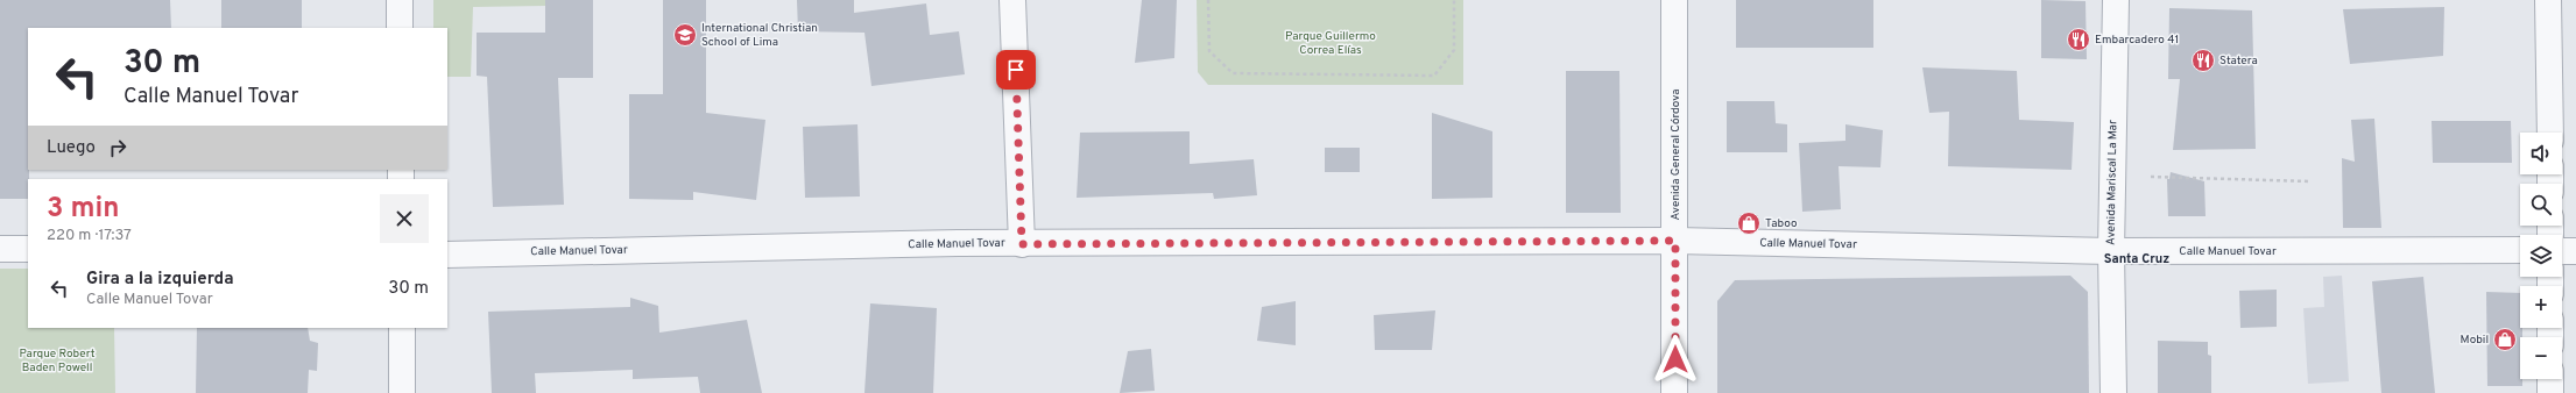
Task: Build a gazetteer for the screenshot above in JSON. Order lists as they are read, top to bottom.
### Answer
{
  "streets": {
    "street": ["Avenida General Córdova", "Avenida Mariscal La Mar", "Calle Manuel Tovar"]
  },
  "crossings": [
    ["Avenida General Córdova", "Calle Manuel Tovar"],
    ["Avenida Mariscal La Mar", "Calle Manuel Tovar"]
  ],
  "districts": ["Santa Cruz"],
  "parks": ["Parque Guillermo Correa Elías", "Parque Robert Baden Powell"],
  "places": {
    "school or university": ["International Christian School of Lima"],
    "restaurant": ["Embarcadero 41", "Statera"],
    "shop": ["Taboo", "Mobil"]
  },
  "page": {
    "turn": ["30 m", "Calle Manuel Tovar"],
    "then": "Luego",
    "map_buttons": ["+", "−"],
    "heading": ["3 min", "220 m · 17:37"],
    "list": [
      {
        "name": "Gira a la izquierda",
        "note": "Calle Manuel Tovar",
        "value": "30 m"
      }
    ]
  }
}
